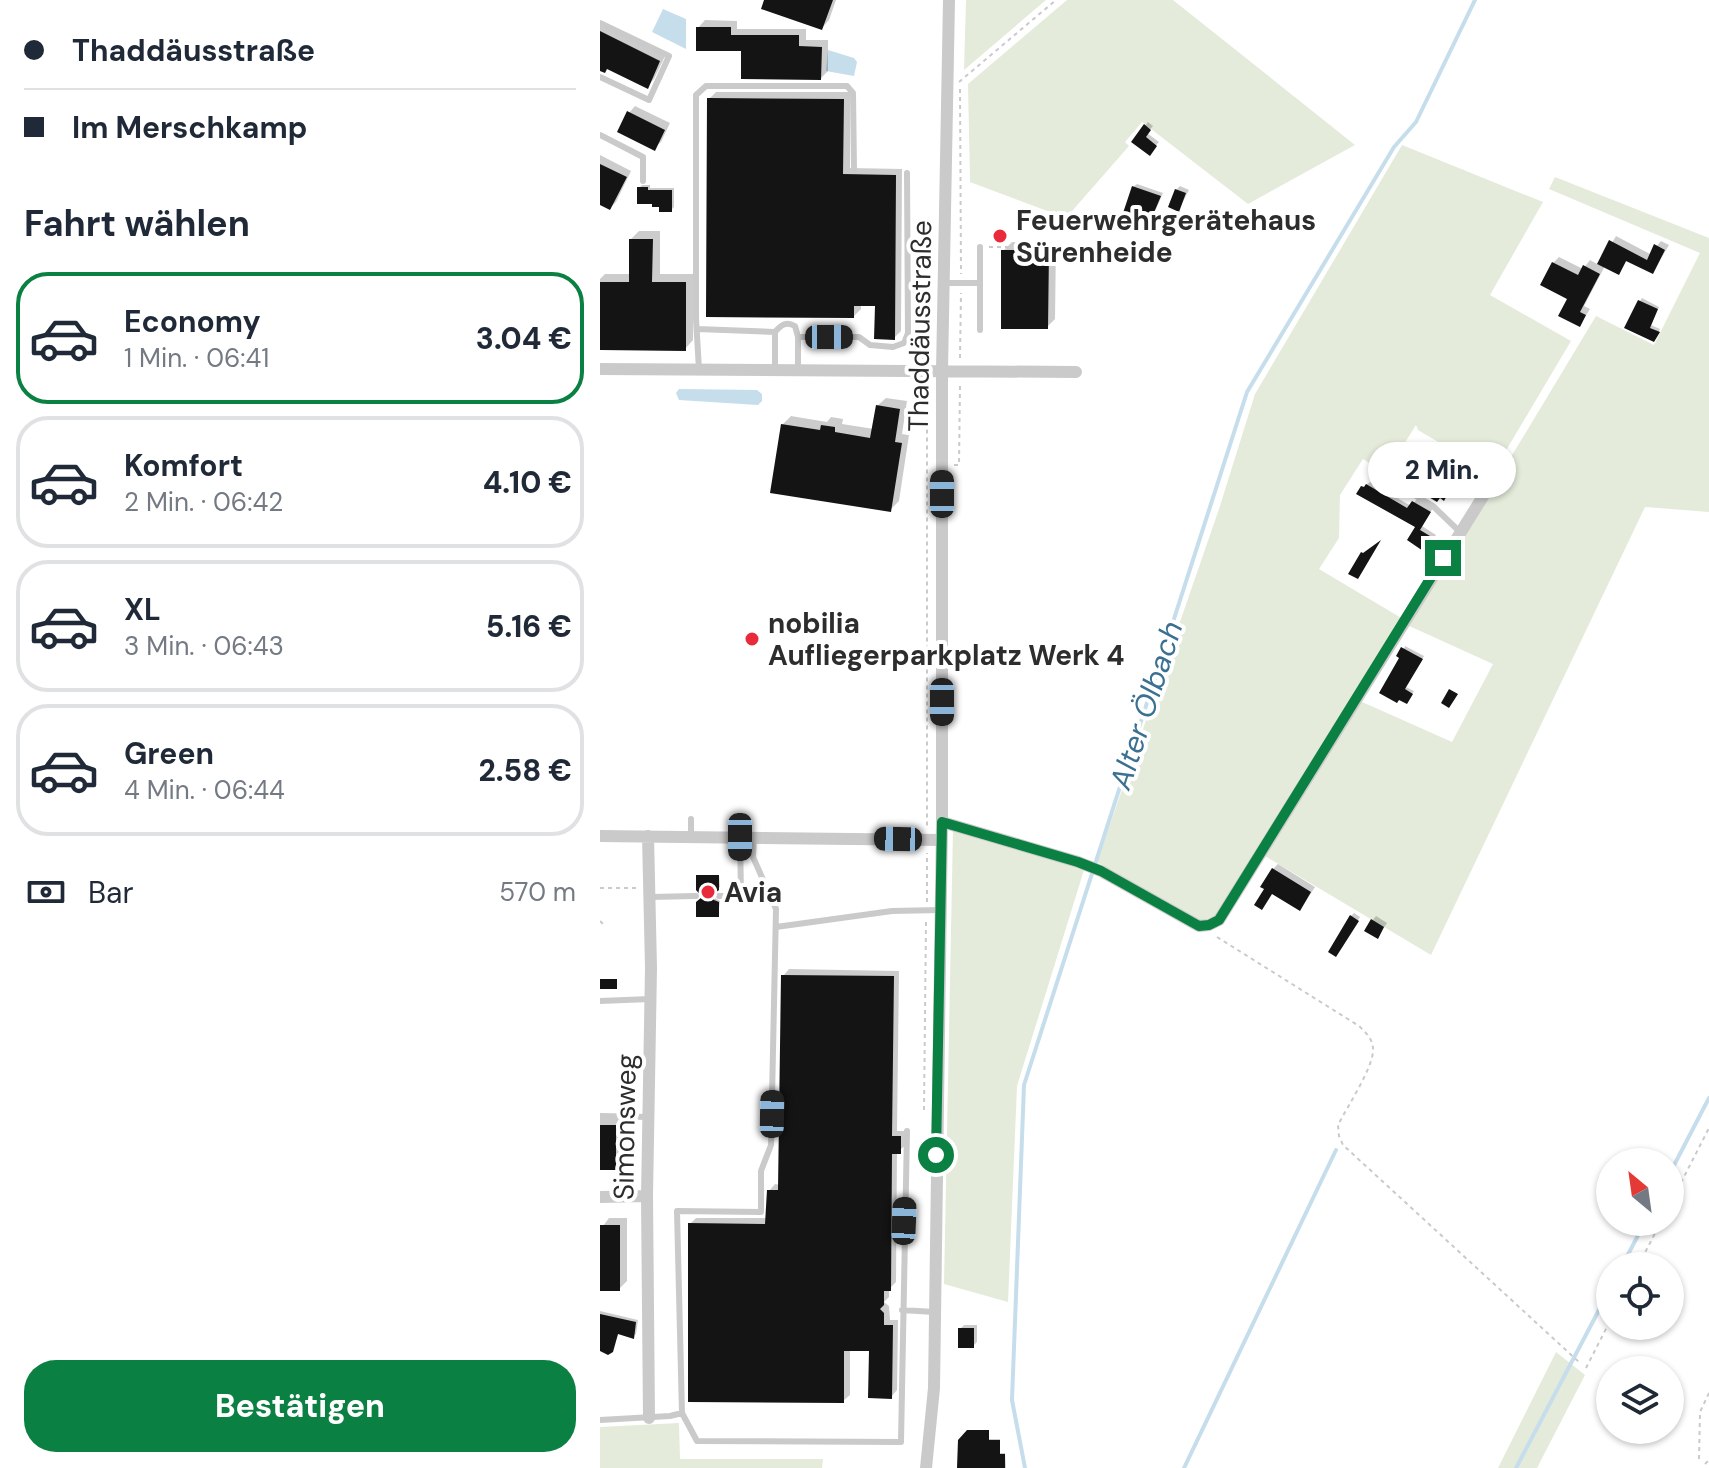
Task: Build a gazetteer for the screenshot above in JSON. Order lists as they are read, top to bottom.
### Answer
{
  "streets": {
    "street": ["Thaddäusstraße", "Simonsweg"]
  },
  "water": ["Alter Ölbach"],
  "places": ["Feuerwehrgerätehaus Sürenheide", "nobilia Aufliegerparkplatz Werk 4", "Avia"],
  "north": "top left",
  "page": {
    "banner": ["Thaddäusstraße", "Im Merschkamp"],
    "heading": "Fahrt wählen",
    "list": [
      {
        "name": "Economy",
        "note": "1 Min. · 06:41",
        "value": "3.04 €"
      },
      {
        "name": "Komfort",
        "note": "2 Min. · 06:42",
        "value": "4.10 €"
      },
      {
        "name": "XL",
        "note": "3 Min. · 06:43",
        "value": "5.16 €"
      },
      {
        "name": "Green",
        "note": "4 Min. · 06:44",
        "value": "2.58 €"
      }
    ],
    "bubble": "2 Min.",
    "pay": ["Bar", "570 m"],
    "buttons": "Bestätigen"
  }
}
